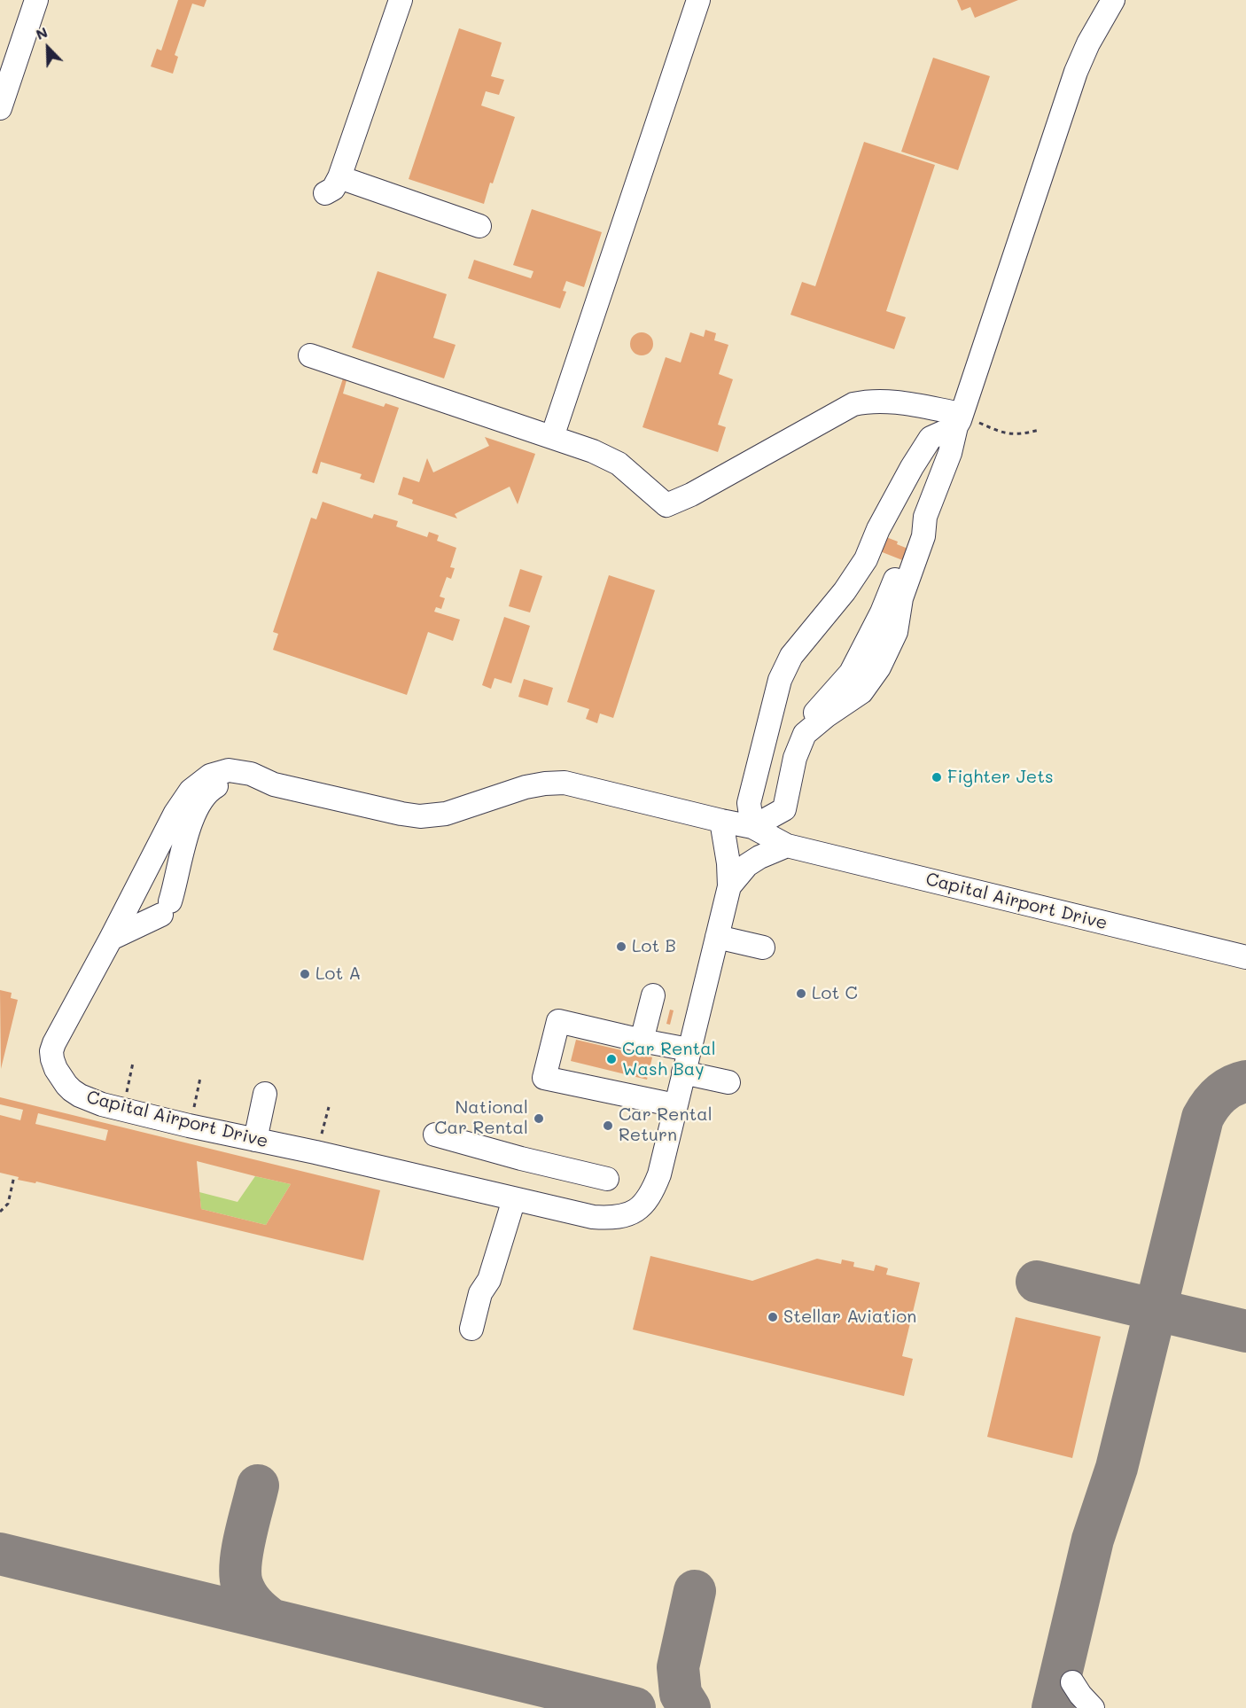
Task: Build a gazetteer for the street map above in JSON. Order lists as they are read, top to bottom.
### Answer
{
  "streets": {
    "street": ["Capital Airport Drive"]
  },
  "places": [
    "Fighter Jets",
    "Lot B",
    "Lot A",
    "Lot C",
    "Car Rental Wash Bay",
    "National Car Rental",
    "Car Rental Return",
    "Stellar Aviation"
  ],
  "north": "top left"
}
